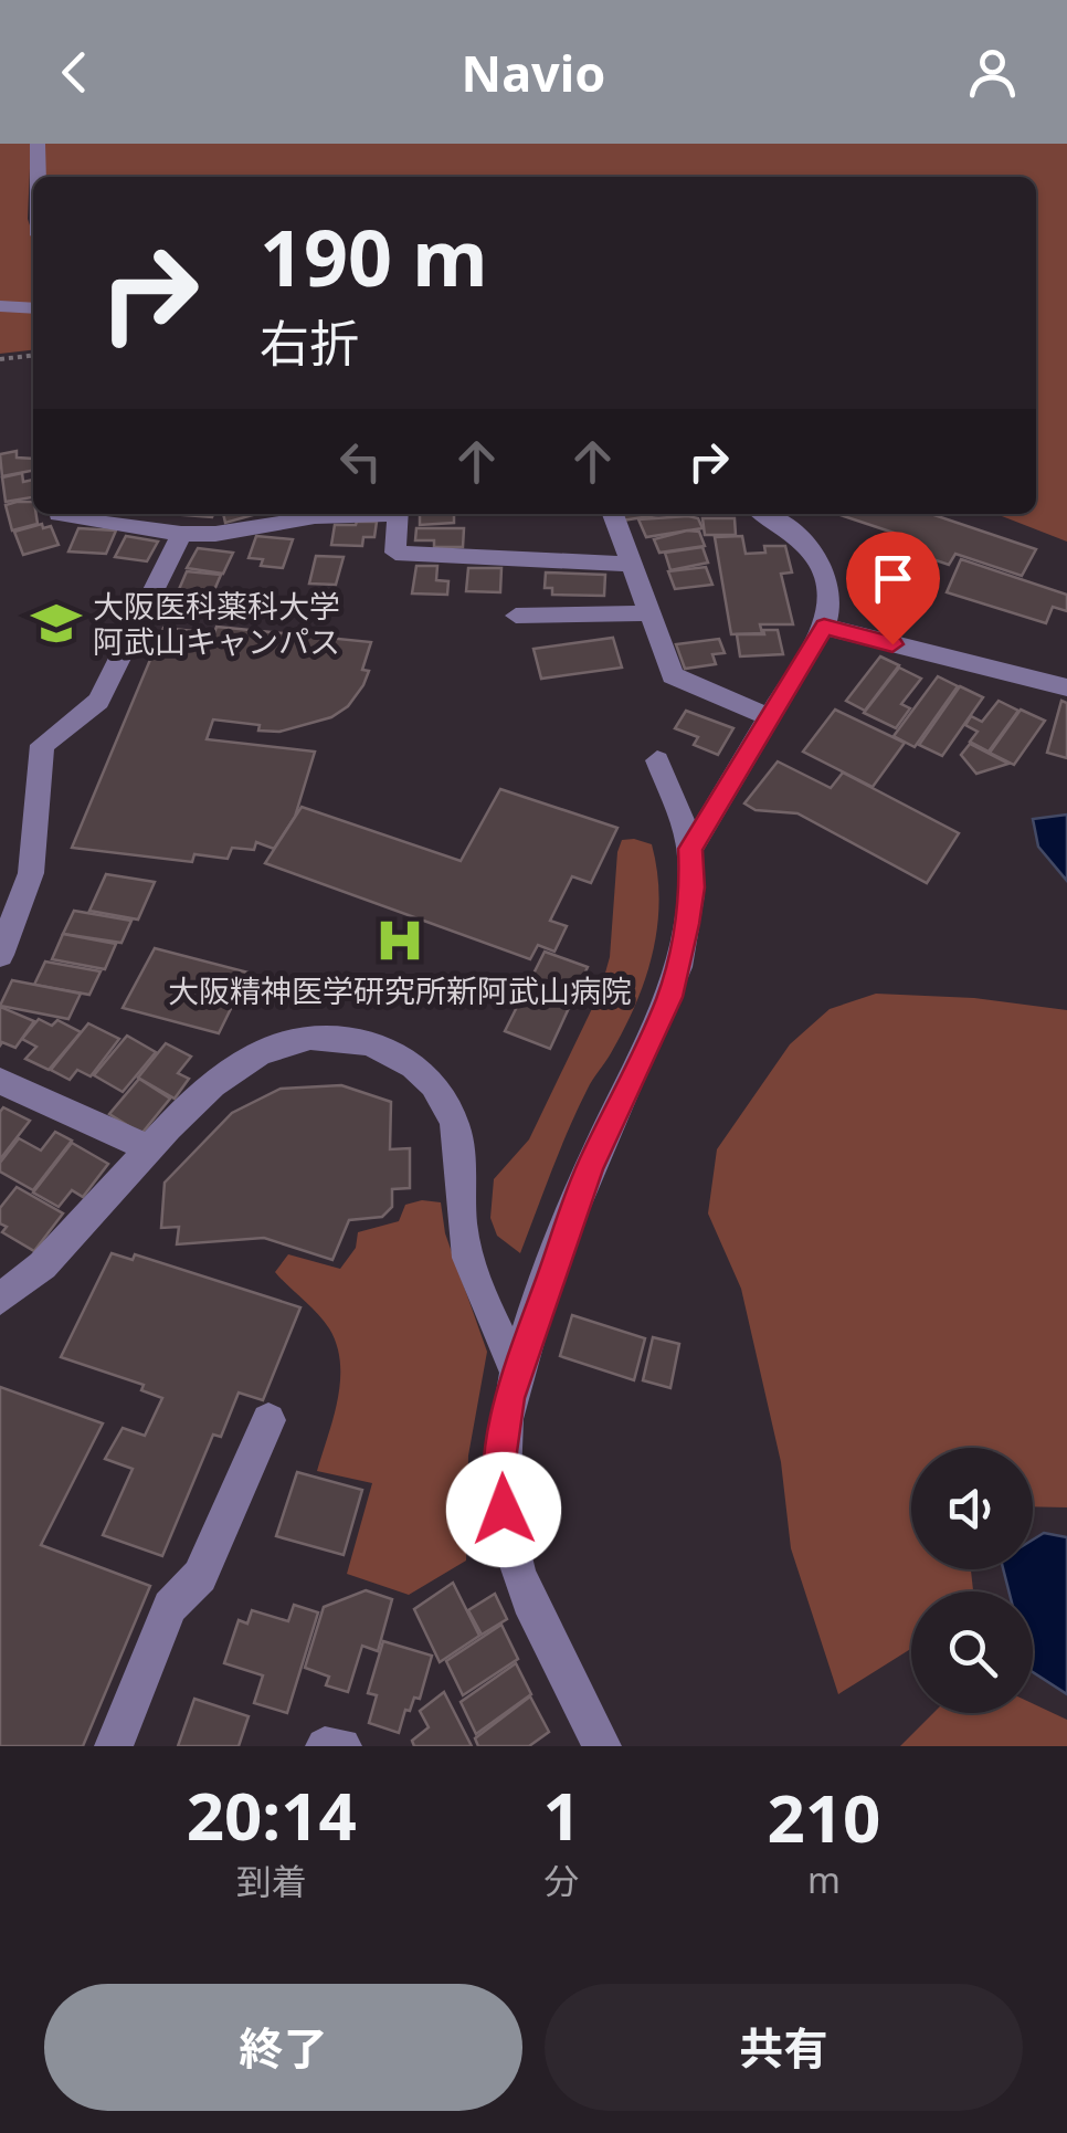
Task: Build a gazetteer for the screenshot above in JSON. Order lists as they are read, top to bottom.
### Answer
{
  "places": {
    "school or university": ["大阪医科薬科大学 阿武山キャンパス"],
    "hospital": ["大阪精神医学研究所新阿武山病院"]
  },
  "page": {
    "header": "Navio",
    "turn": ["190 m", "右折"],
    "eta": [
      "20:14",
      "到着",
      "1",
      "分",
      "210",
      "m"
    ],
    "buttons": ["終了", "共有"]
  }
}
